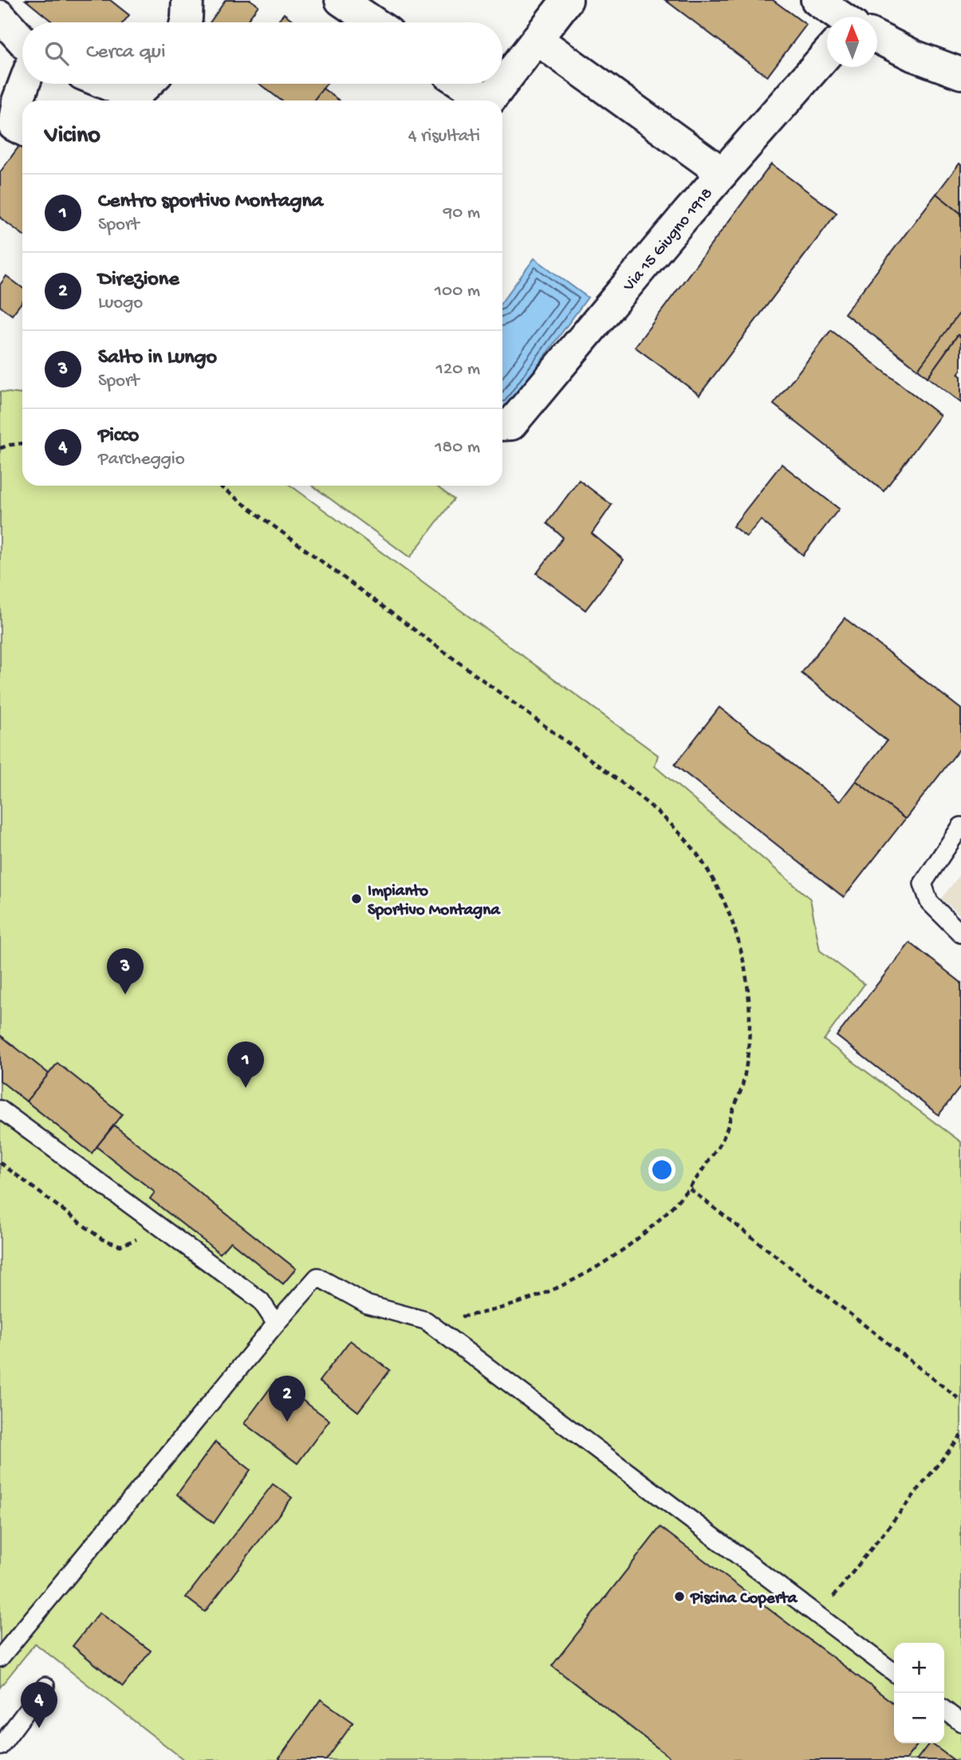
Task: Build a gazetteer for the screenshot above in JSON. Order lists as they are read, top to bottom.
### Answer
{
  "streets": {
    "street": ["Via 15 Giugno 1918"]
  },
  "places": ["Impianto Sportivo Montagna", "Piscina Coperta"],
  "north": "top",
  "page": {
    "search": "Cerca qui",
    "heading": ["Vicino", "4 risultati"],
    "list": [
      {
        "mark": "1",
        "name": "Centro sportivo Montagna",
        "note": "Sport",
        "value": "90 m"
      },
      {
        "mark": "2",
        "name": "Direzione",
        "note": "Luogo",
        "value": "100 m"
      },
      {
        "mark": "3",
        "name": "Salto in Lungo",
        "note": "Sport",
        "value": "120 m"
      },
      {
        "mark": "4",
        "name": "Picco",
        "note": "Parcheggio",
        "value": "180 m"
      }
    ],
    "pins": [
      "3",
      "1",
      "2",
      "4"
    ],
    "map_buttons": ["+", "−"]
  }
}
